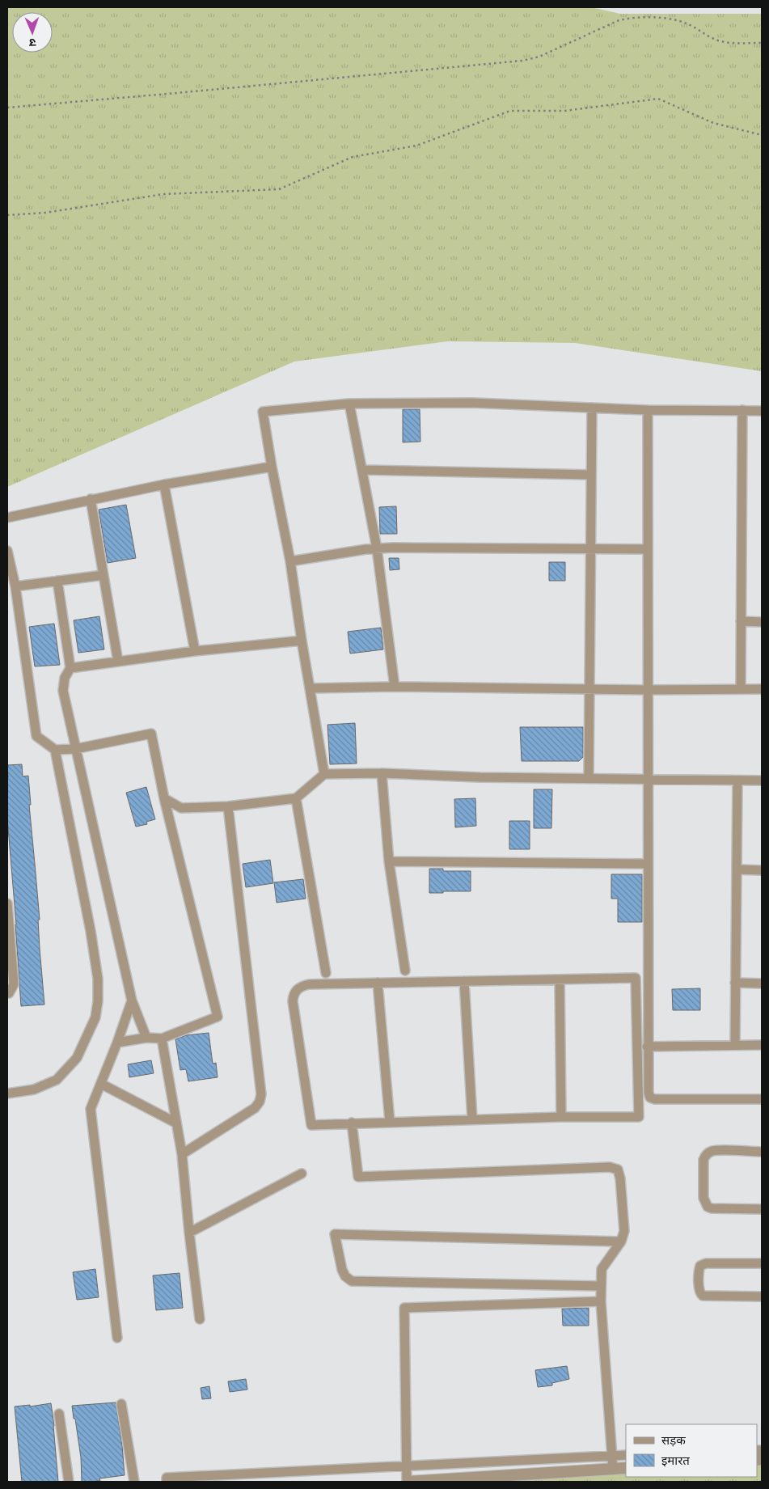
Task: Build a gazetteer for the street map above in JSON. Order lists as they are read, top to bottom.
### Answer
{
  "legend": ["सड़क", "इमारत"],
  "north": "bottom"
}
